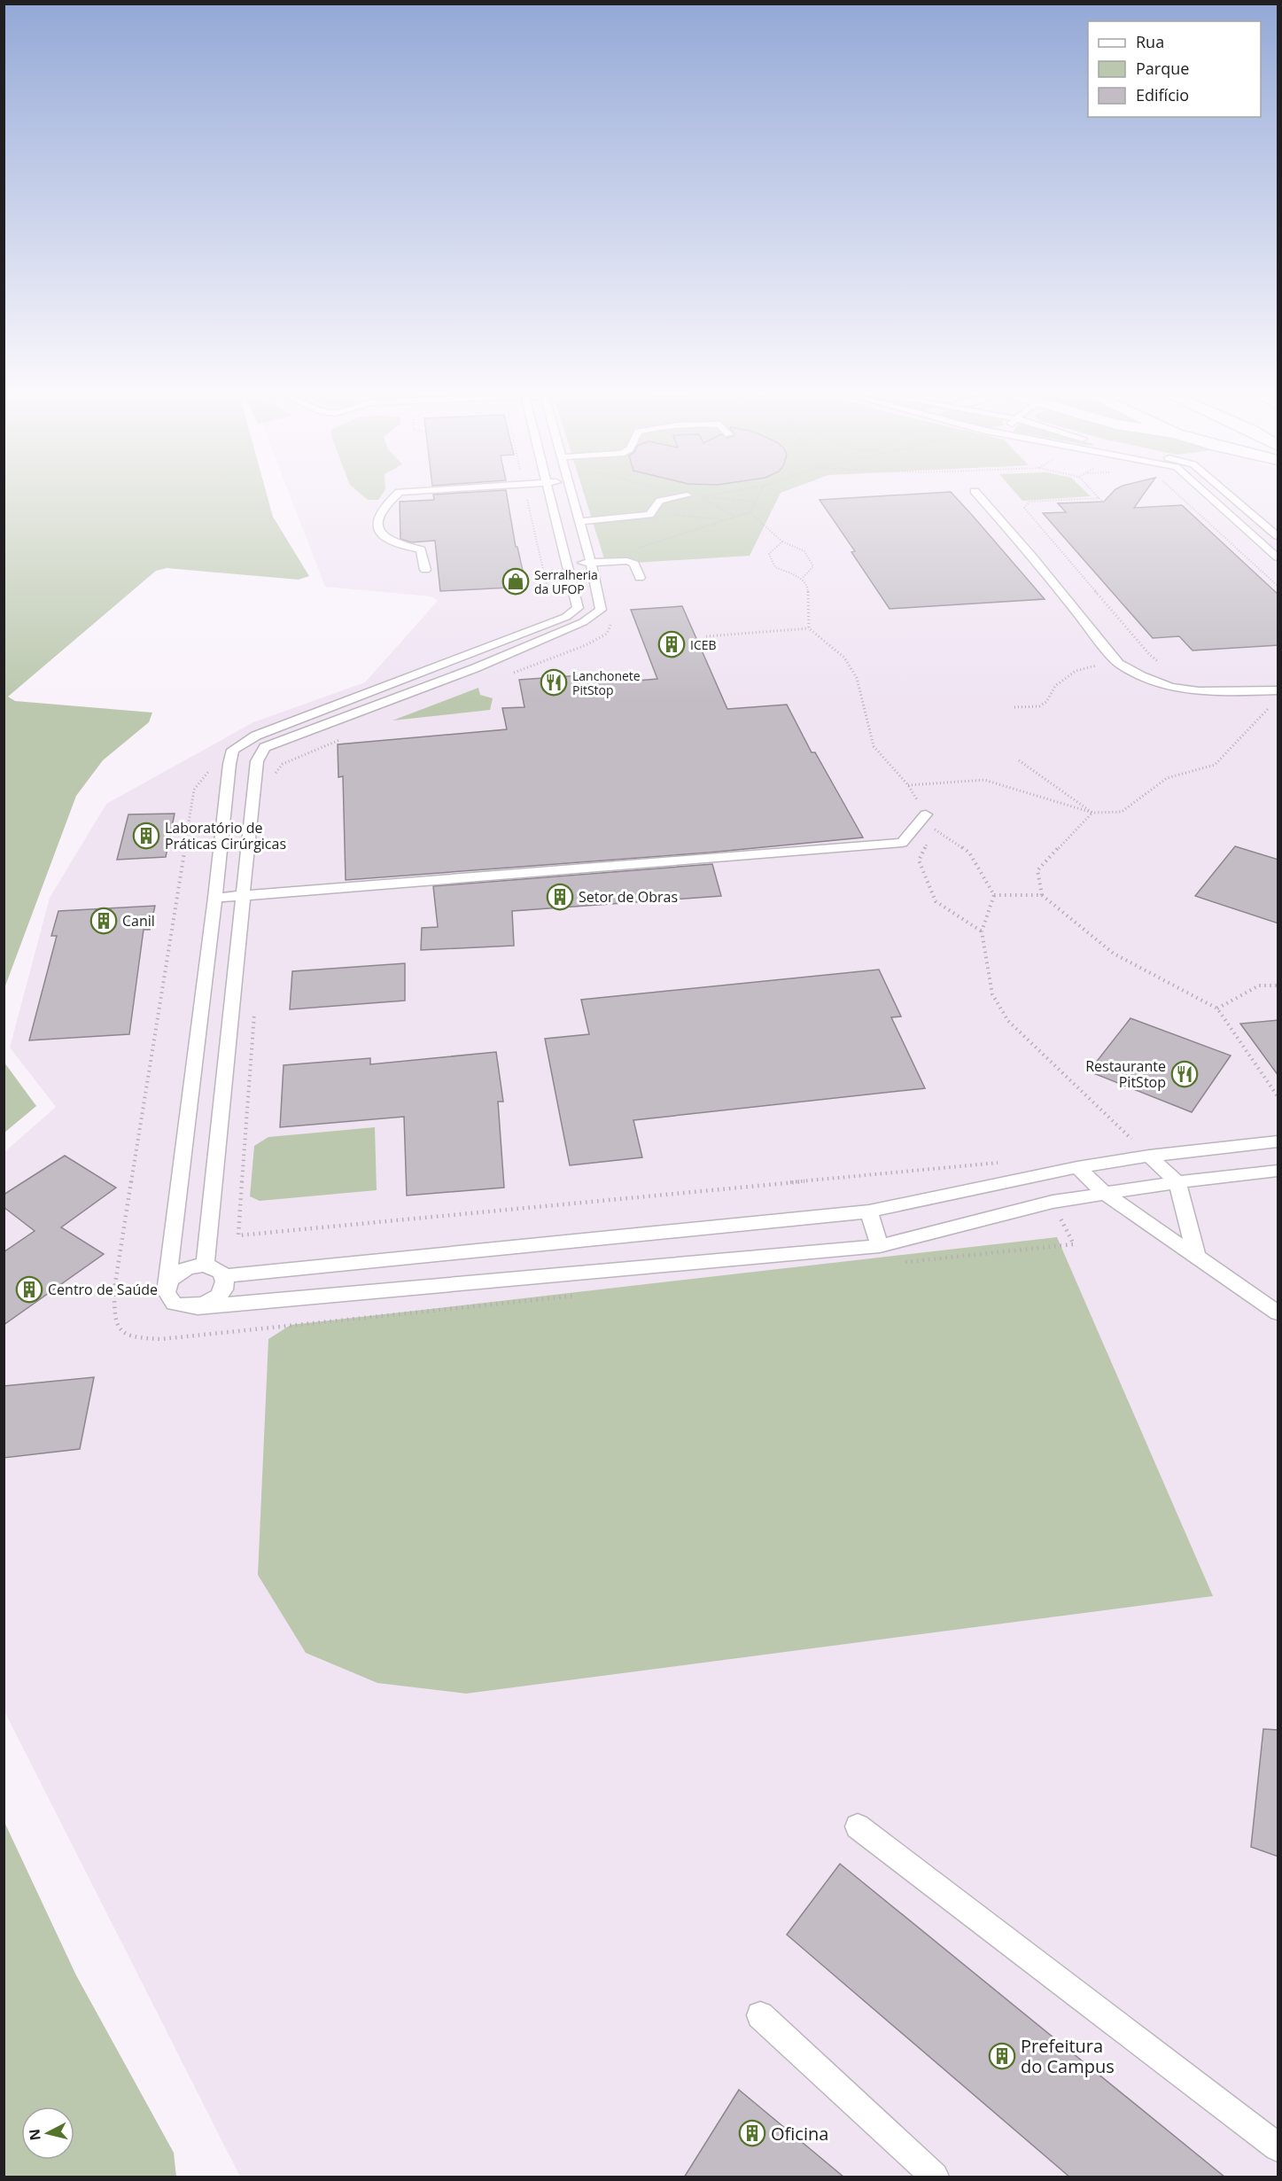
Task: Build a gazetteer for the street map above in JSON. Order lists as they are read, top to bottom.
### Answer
{
  "places": {
    "shop": ["Serralheria da UFOP"],
    "building": [
      "ICEB",
      "Laboratório de Práticas Cirúrgicas",
      "Setor de Obras",
      "Canil",
      "Centro de Saúde",
      "Prefeitura do Campus",
      "Oficina"
    ],
    "restaurant": ["Lanchonete PitStop", "Restaurante PitStop"]
  },
  "legend": ["Rua", "Parque", "Edifício"],
  "north": "left"
}
